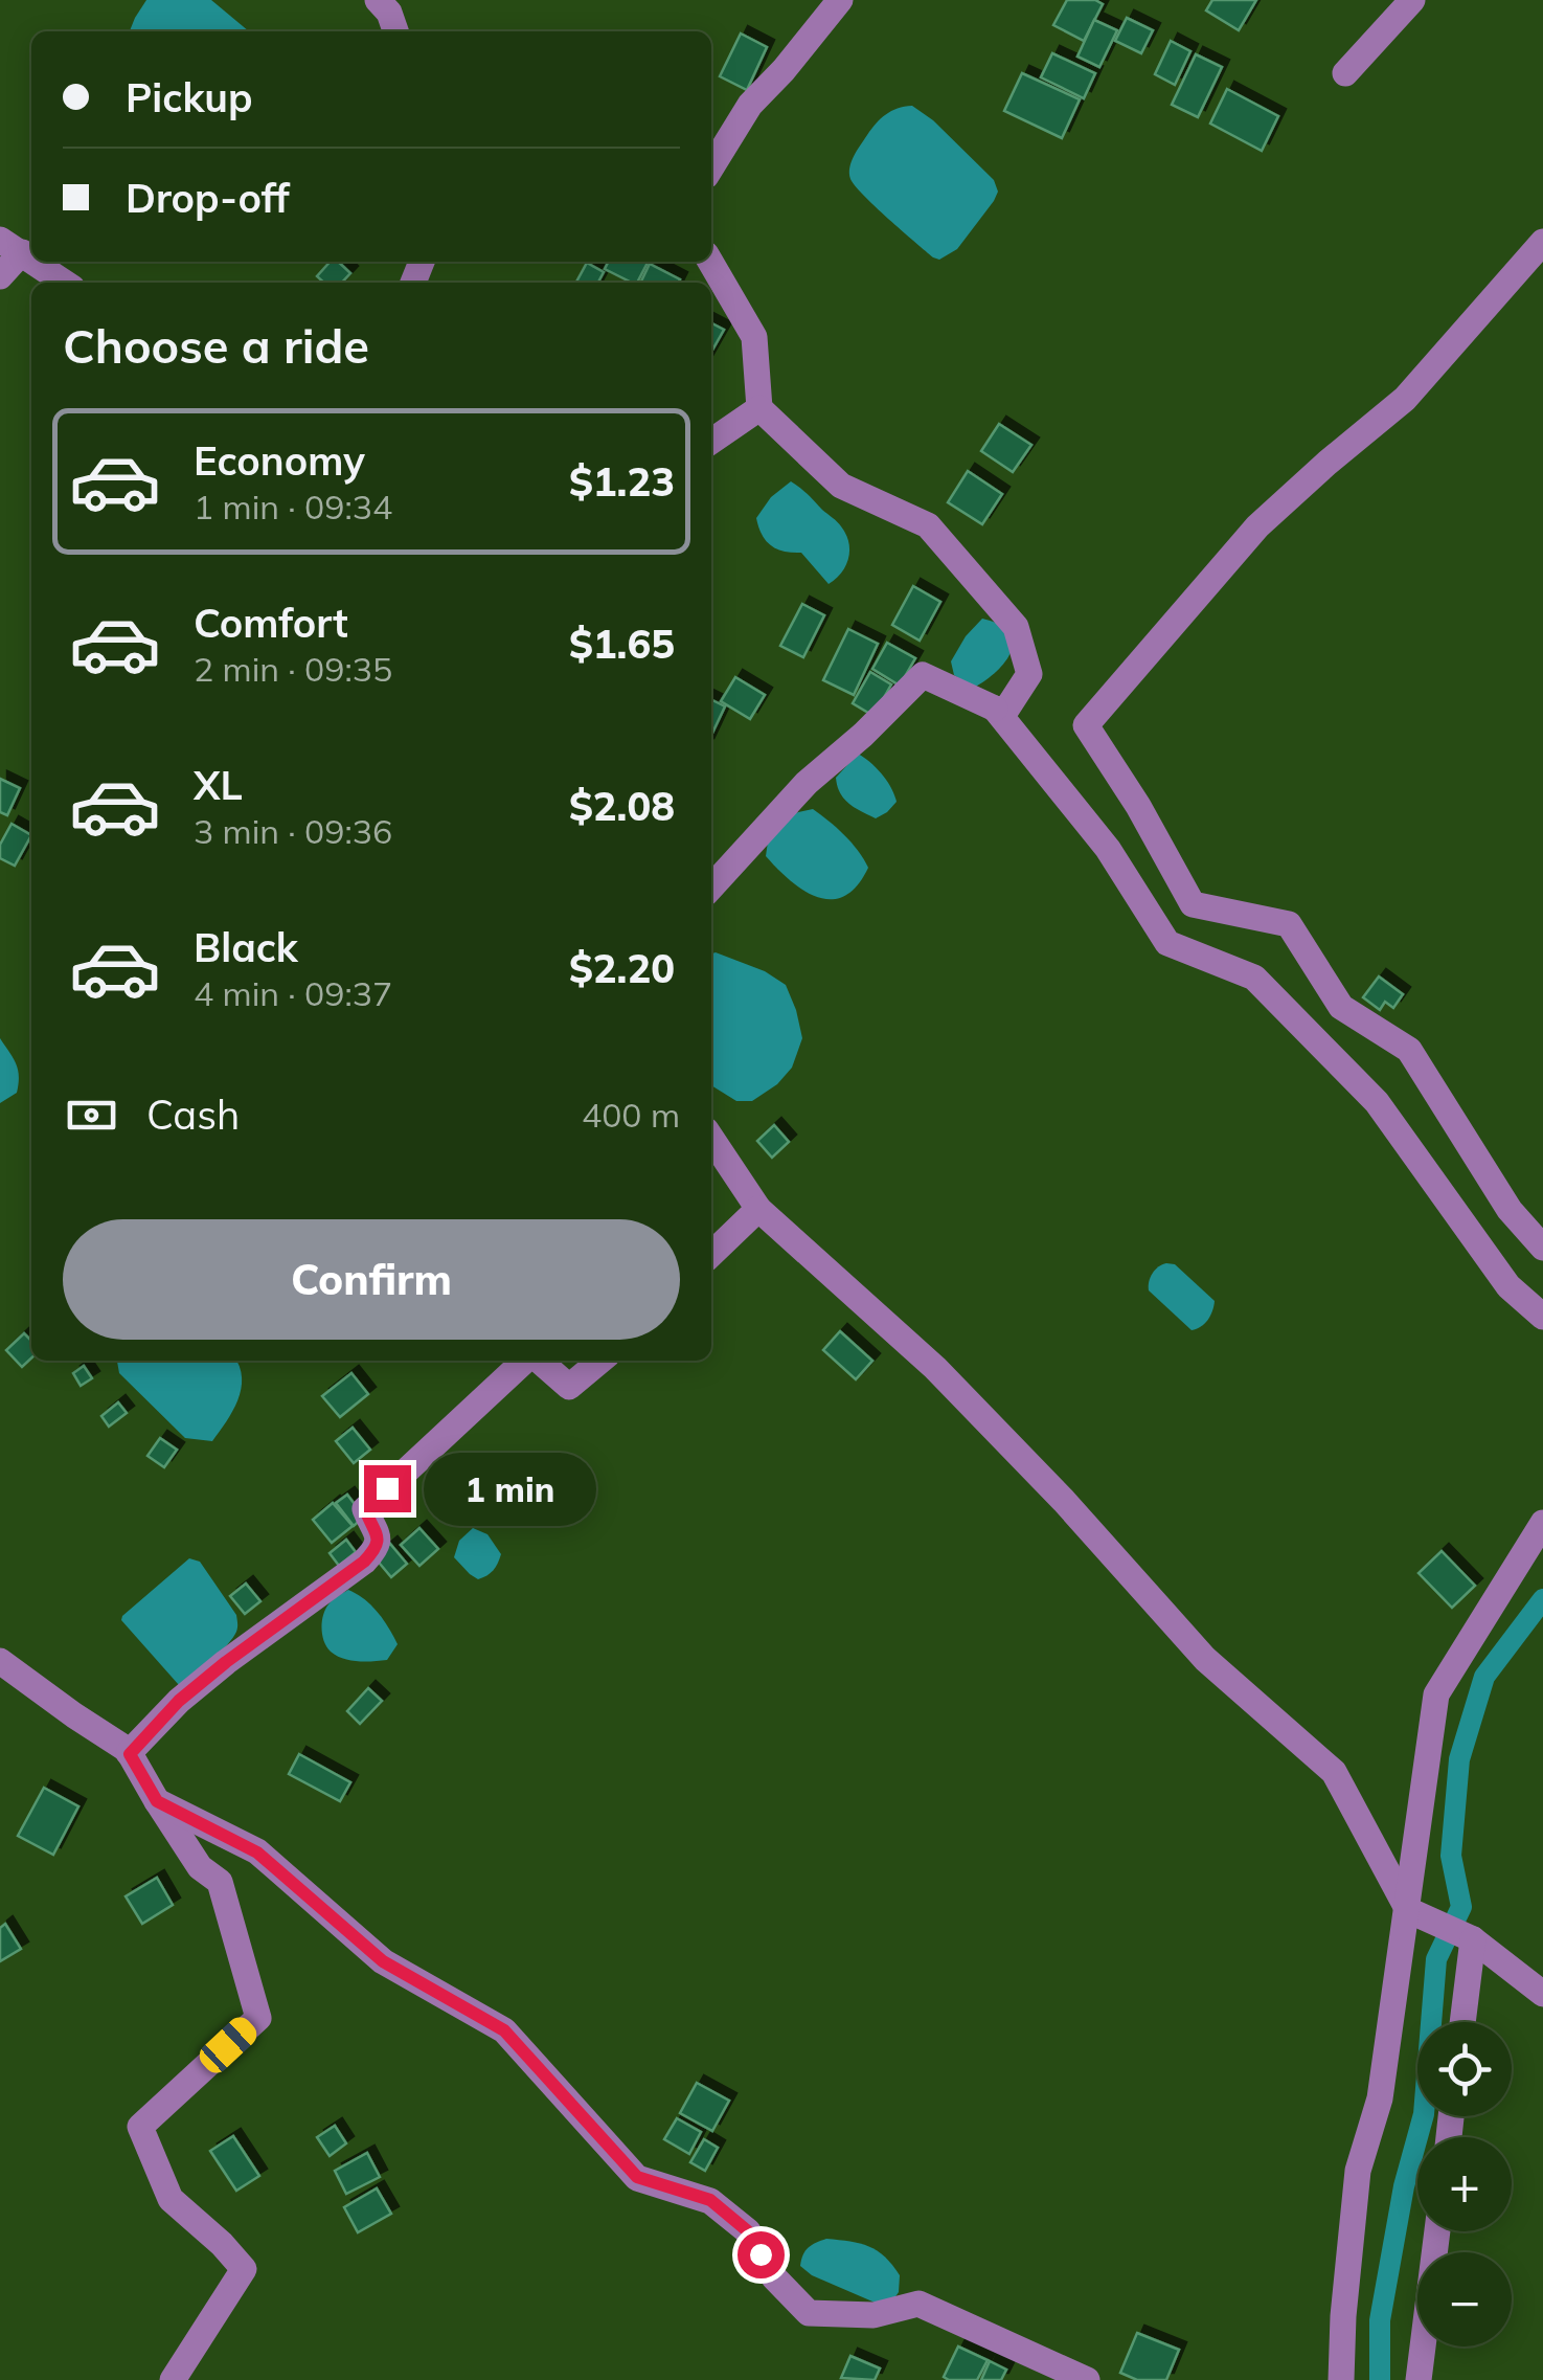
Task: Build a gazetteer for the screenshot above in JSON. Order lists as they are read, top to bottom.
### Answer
{
  "page": {
    "banner": ["Pickup", "Drop-off"],
    "heading": "Choose a ride",
    "list": [
      {
        "name": "Economy",
        "note": "1 min · 09:34",
        "value": "$1.23"
      },
      {
        "name": "Comfort",
        "note": "2 min · 09:35",
        "value": "$1.65"
      },
      {
        "name": "XL",
        "note": "3 min · 09:36",
        "value": "$2.08"
      },
      {
        "name": "Black",
        "note": "4 min · 09:37",
        "value": "$2.20"
      }
    ],
    "pay": ["Cash", "400 m"],
    "buttons": "Confirm",
    "bubble": "1 min",
    "map_buttons": ["+", "−"]
  }
}
